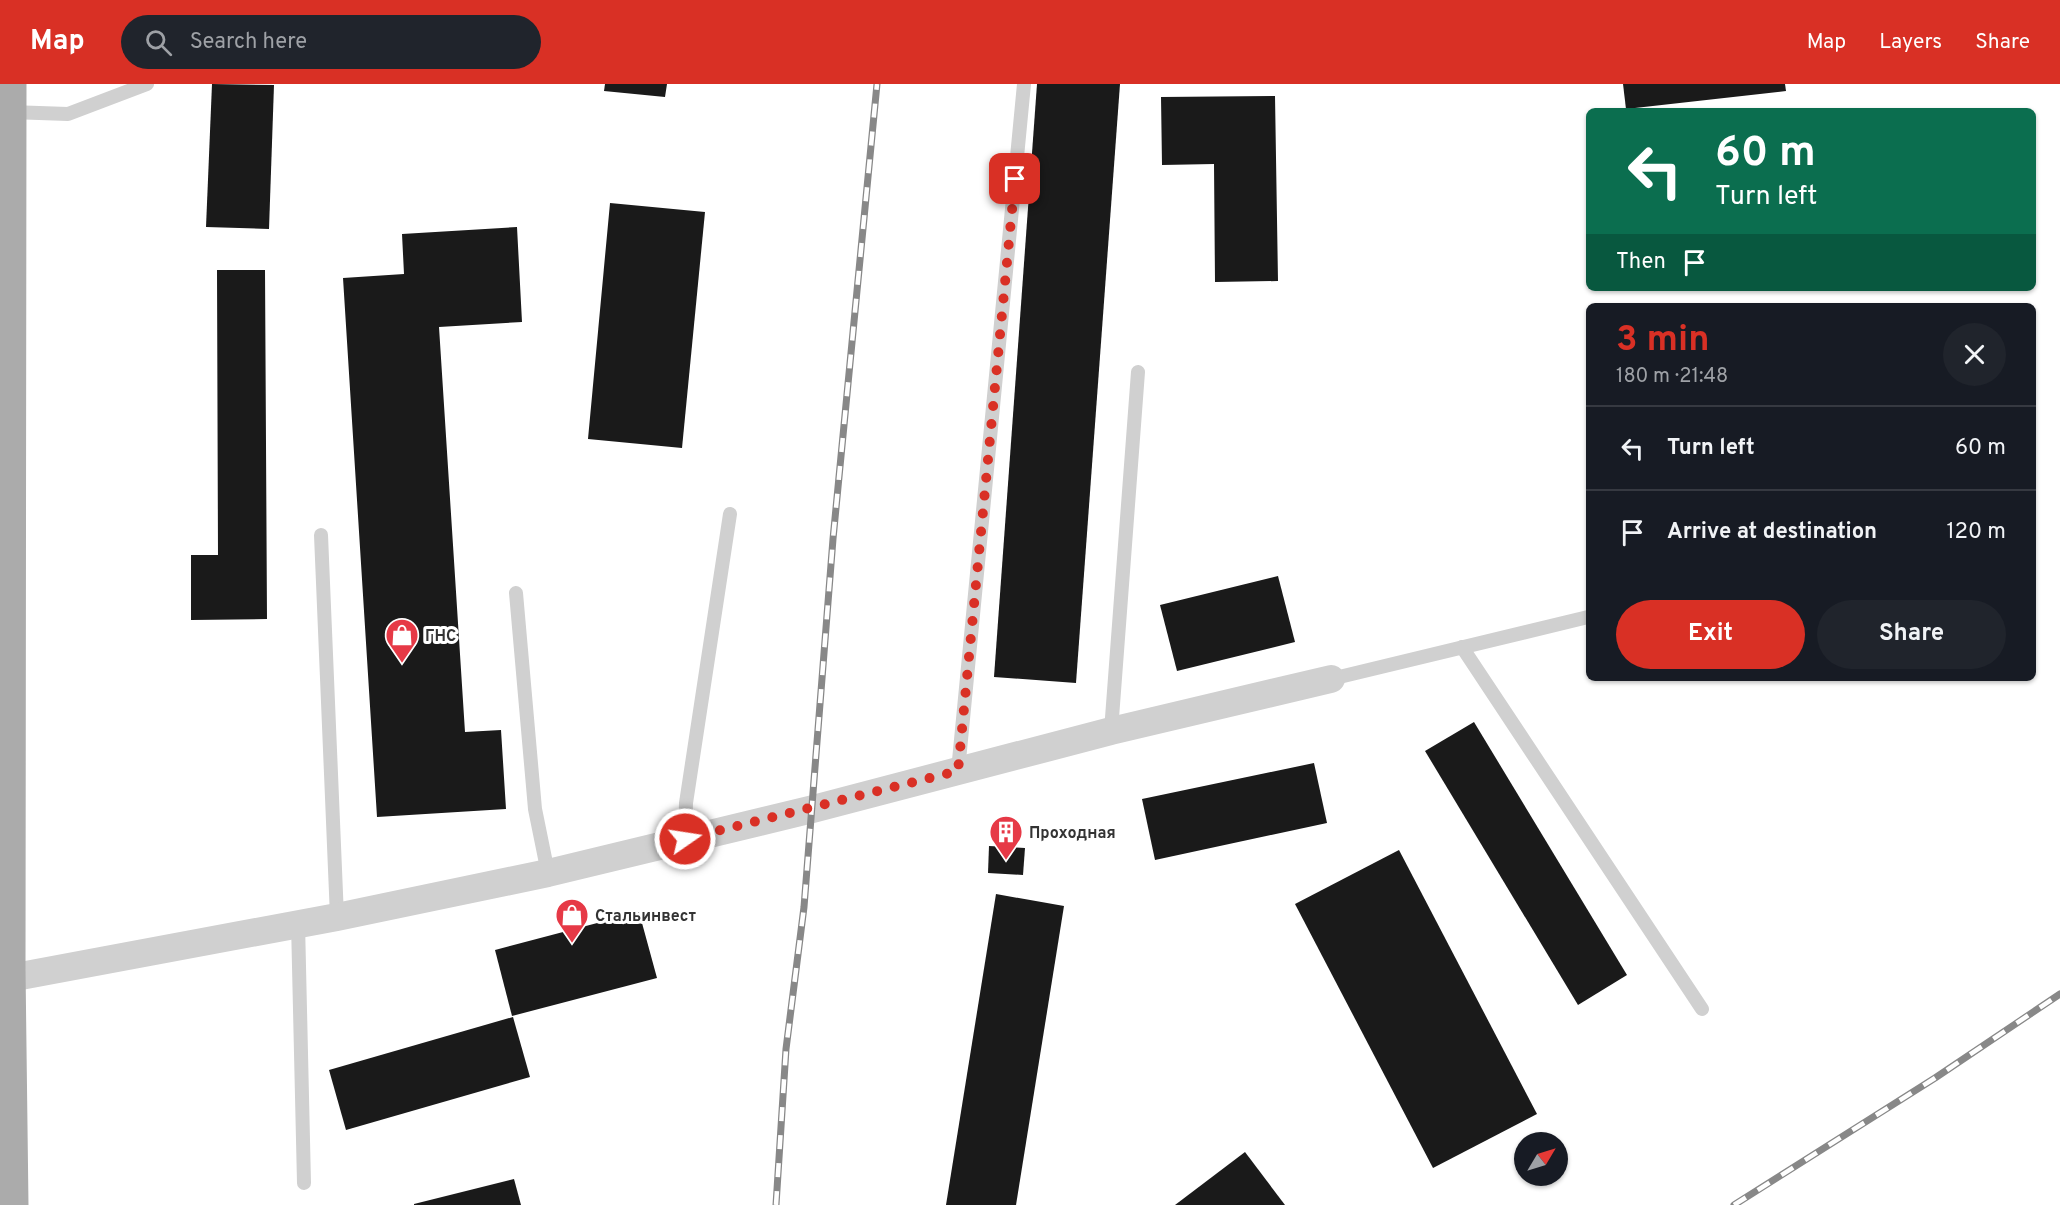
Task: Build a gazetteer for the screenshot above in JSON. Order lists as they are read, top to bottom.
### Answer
{
  "places": {
    "shop": ["ГНС", "Стальинвест"],
    "building": ["Проходная"]
  },
  "north": "top right",
  "page": {
    "header": "Map",
    "search": "Search here",
    "nav": ["Map", "Layers", "Share"],
    "turn": ["60 m", "Turn left"],
    "then": "Then",
    "heading": ["3 min", "180 m · 21:48"],
    "list": [
      {
        "name": "Turn left",
        "value": "60 m"
      },
      {
        "name": "Arrive at destination",
        "value": "120 m"
      }
    ],
    "buttons": ["Exit", "Share"]
  }
}
